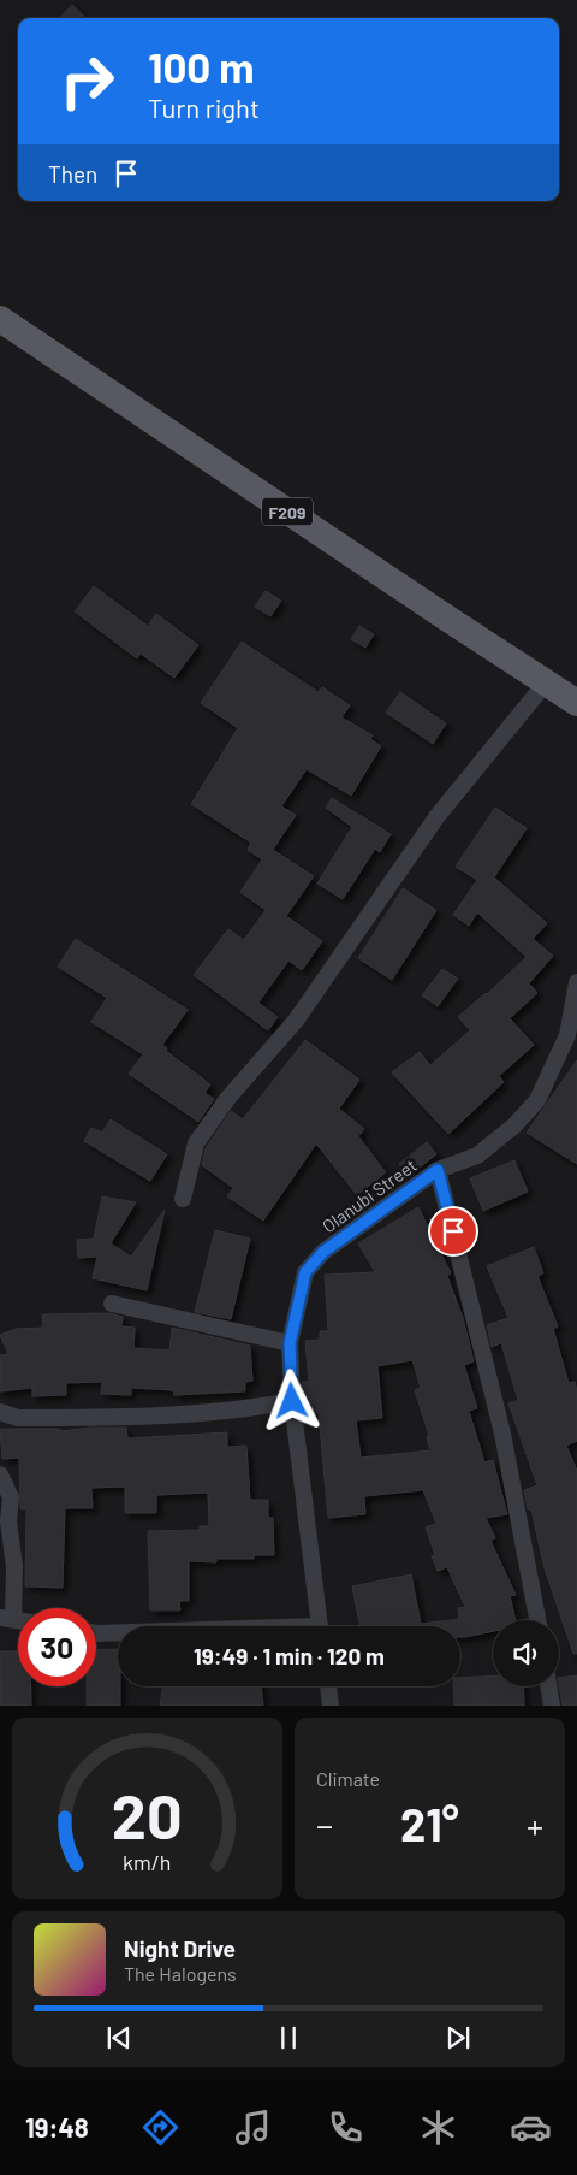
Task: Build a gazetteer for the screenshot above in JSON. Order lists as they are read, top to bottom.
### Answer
{
  "streets": {
    "main road": ["F209"],
    "street": ["Olanubi Street"]
  },
  "page": {
    "turn": ["100 m", "Turn right"],
    "then": "Then",
    "limit": "30",
    "trip": "19:49 · 1 min · 120 m",
    "tile": "Climate",
    "heat": ["−", "21°", "+"],
    "song": ["Night Drive", "The Halogens"],
    "tabs": "19:48",
    "gauge": ["20", "km/h"]
  }
}
